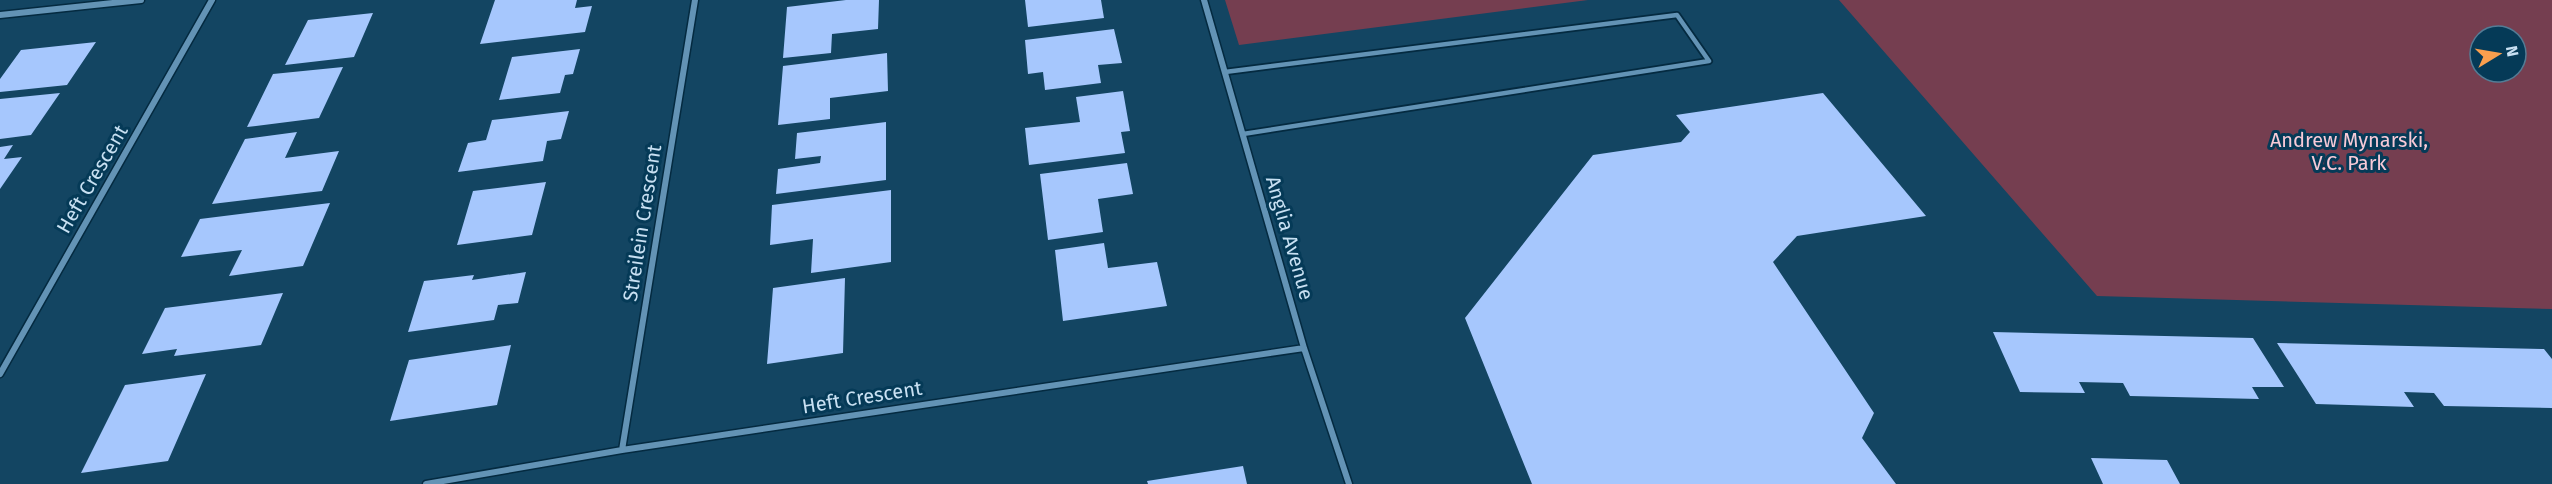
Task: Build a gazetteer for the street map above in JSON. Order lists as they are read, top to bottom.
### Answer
{
  "streets": {
    "street": ["Heft Crescent", "Streilein Crescent", "Anglia Avenue"]
  },
  "crossings": [
    ["Heft Crescent", "Streilein Crescent"],
    ["Heft Crescent", "Anglia Avenue"]
  ],
  "parks": ["Andrew Mynarski, V.C. Park"],
  "north": "right"
}
